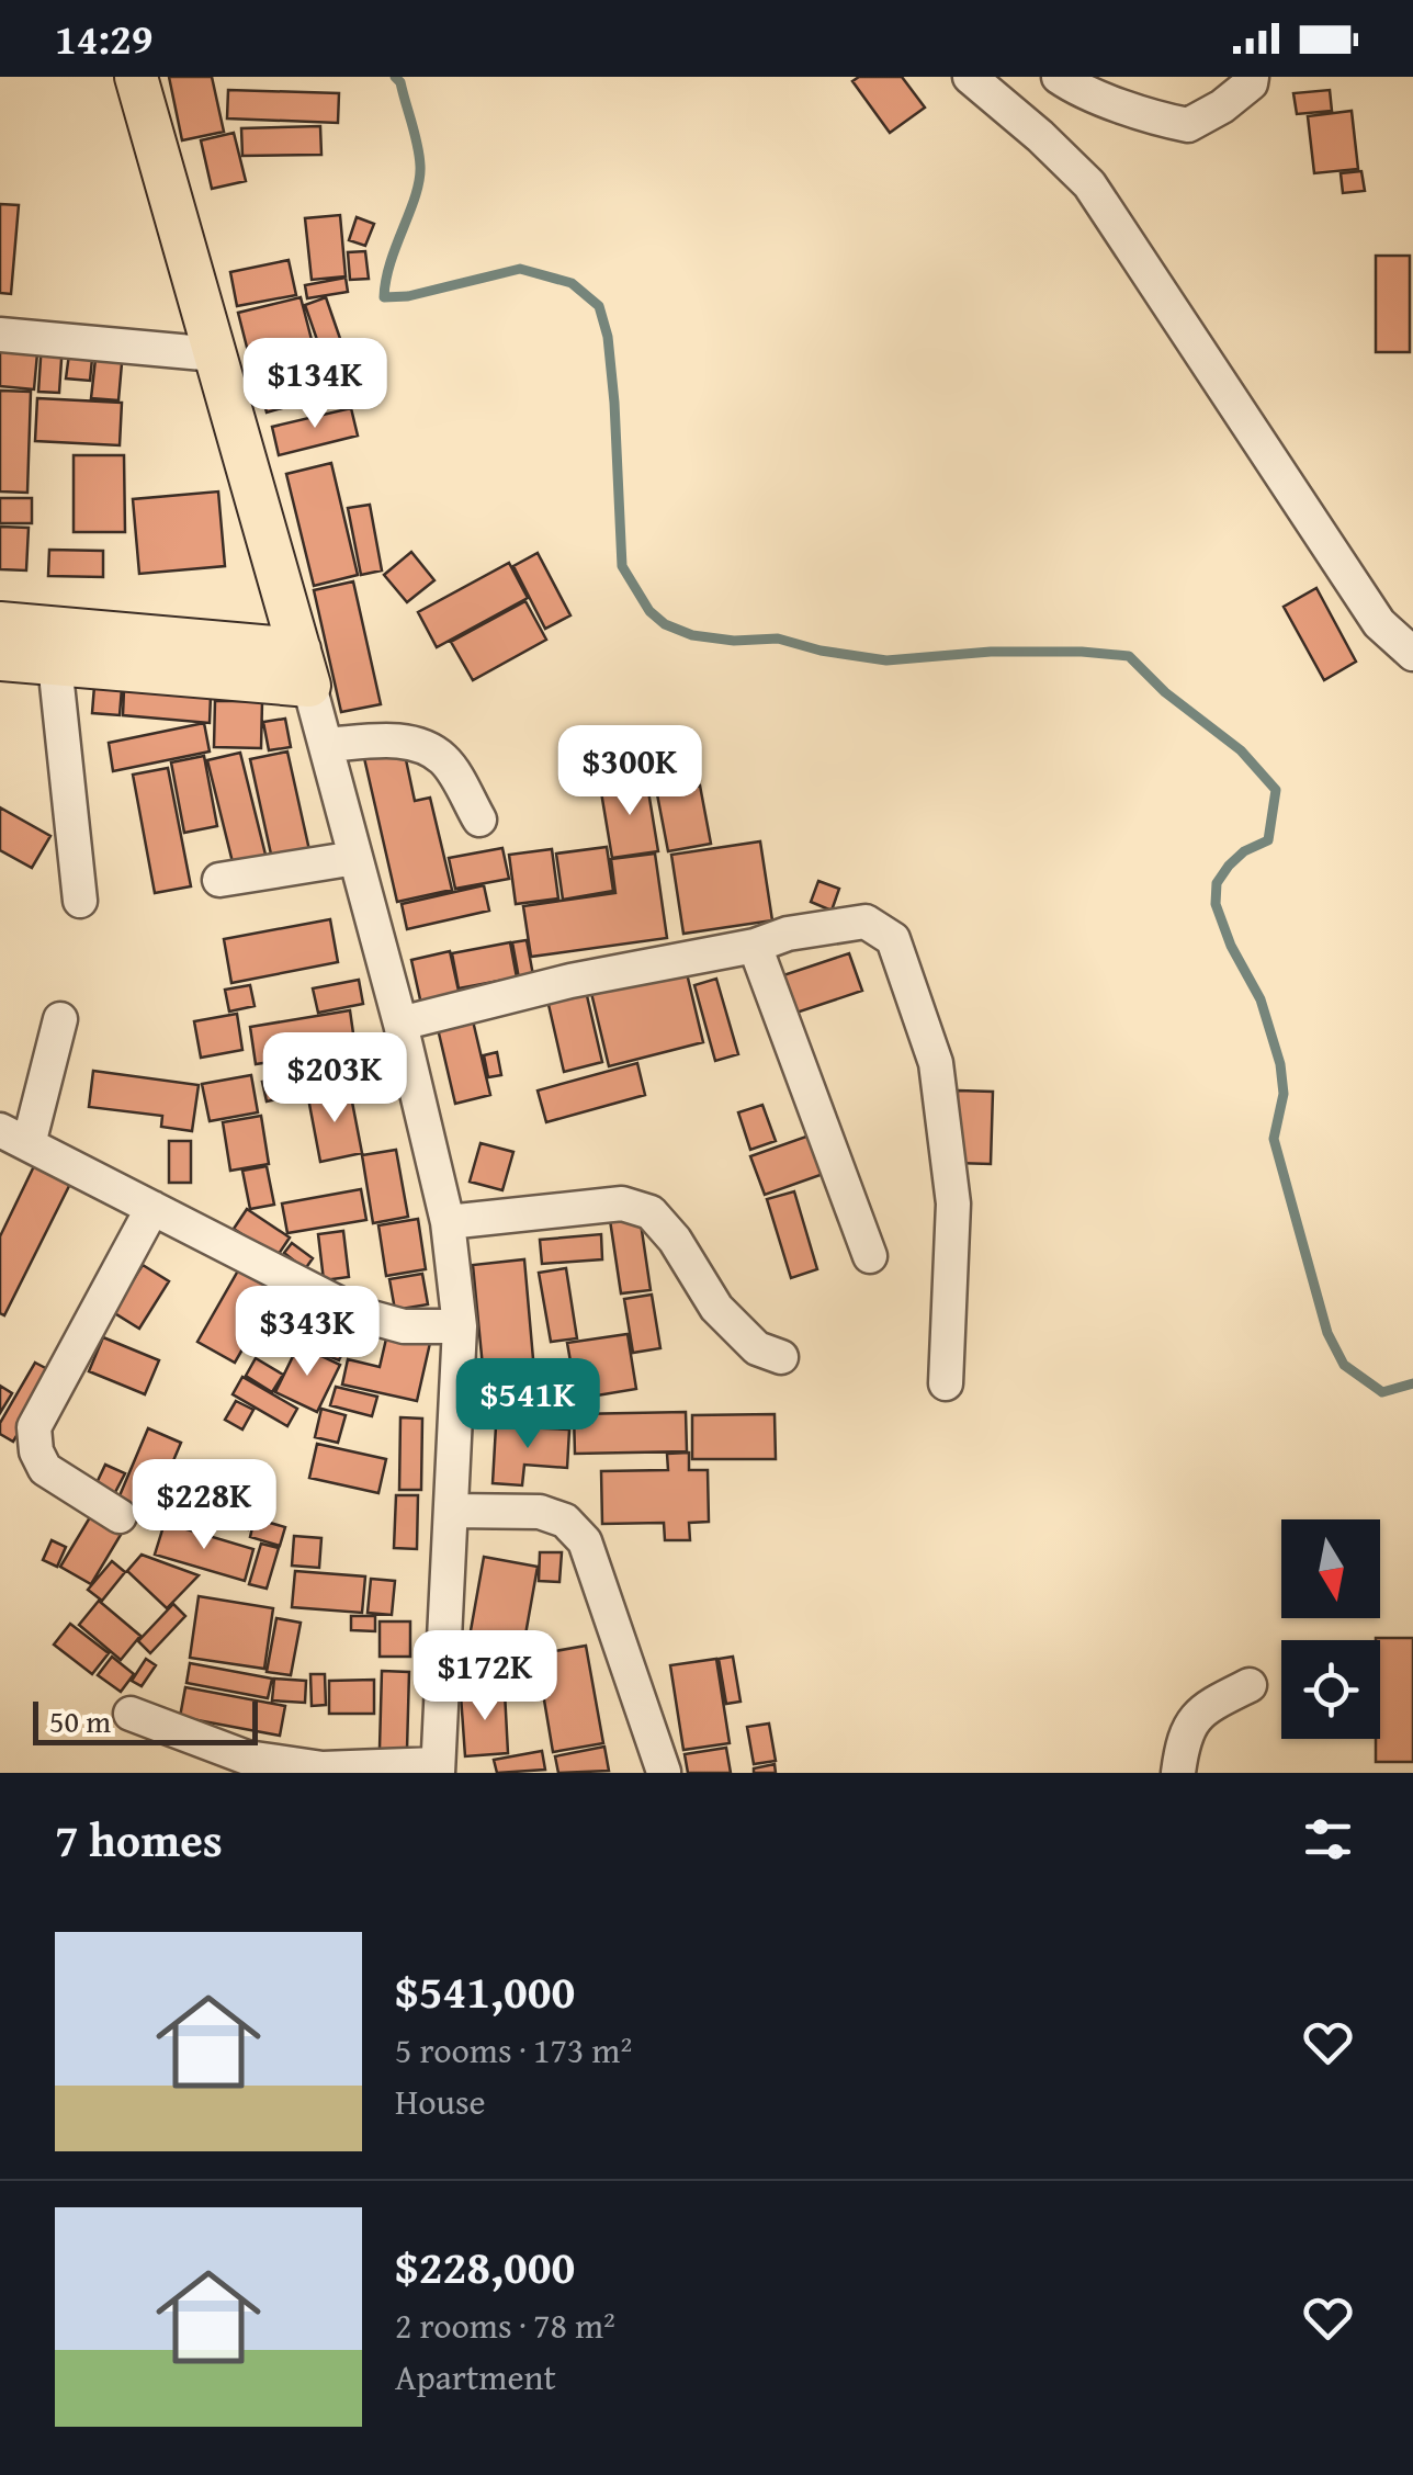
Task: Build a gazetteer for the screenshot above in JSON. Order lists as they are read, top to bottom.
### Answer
{
  "scale_bar": "50 m",
  "north": "bottom",
  "page": {
    "status": "14:29",
    "price": [
      "$134K",
      "$300K",
      "$203K",
      "$343K",
      "$541K",
      "$228K",
      "$172K"
    ],
    "scale": "50 m",
    "heading": "7 homes",
    "list": [
      {
        "name": "$541,000",
        "note": "5 rooms · 173 m² · House"
      },
      {
        "name": "$228,000",
        "note": "2 rooms · 78 m² · Apartment"
      }
    ]
  }
}
